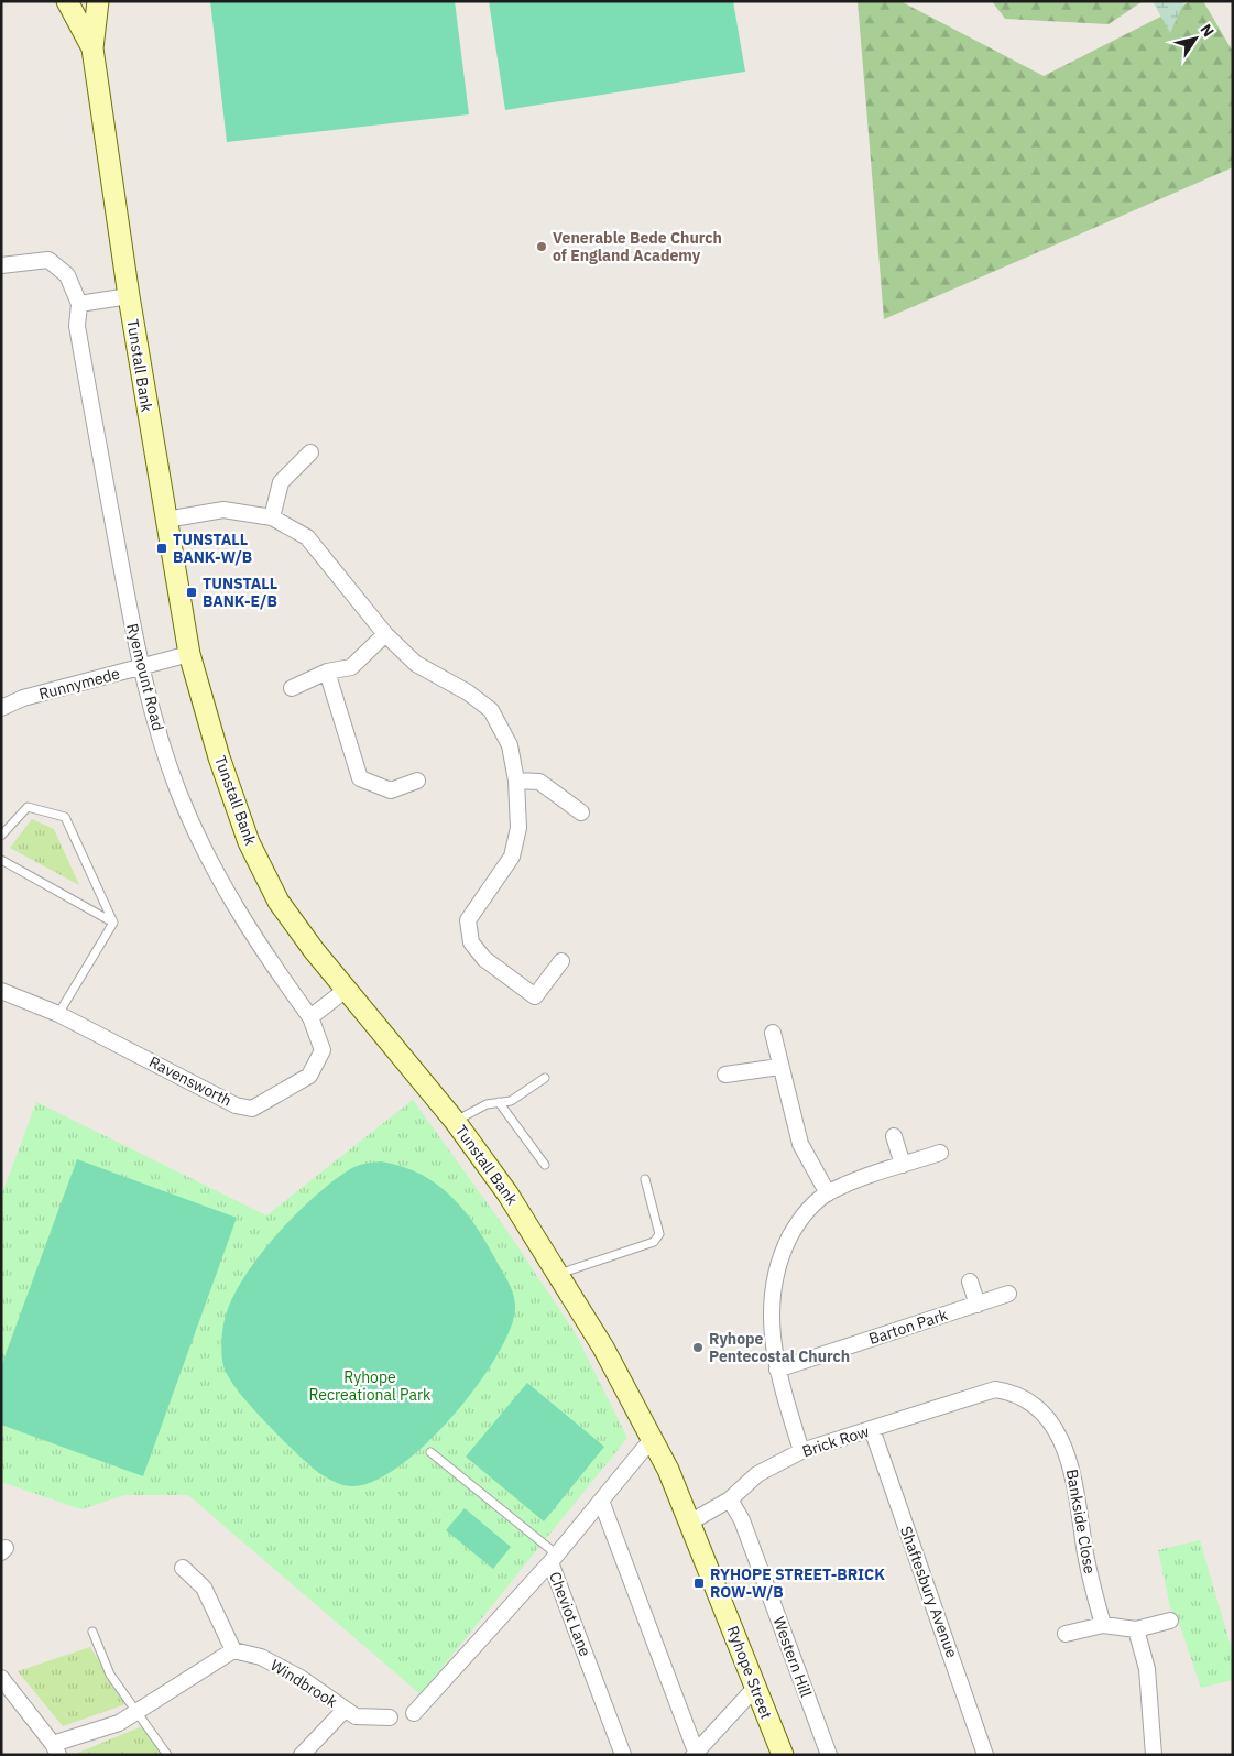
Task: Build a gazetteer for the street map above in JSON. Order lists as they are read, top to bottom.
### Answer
{
  "streets": {
    "main road": ["Tunstall Bank", "Ryhope Street"],
    "street": [
      "Ryemount Road",
      "Runnymede",
      "Ravensworth",
      "Barton Park",
      "Brick Row",
      "Bankside Close",
      "Shaftesbury Avenue",
      "Cheviot Lane",
      "Western Hill",
      "Windbrook"
    ]
  },
  "crossings": [
    ["Tunstall Bank", "Runnymede"],
    ["Tunstall Bank", "Cheviot Lane"],
    ["Tunstall Bank", "Ryhope Street"],
    ["Ryemount Road", "Runnymede"],
    ["Ryemount Road", "Ravensworth"],
    ["Brick Row", "Bankside Close"],
    ["Brick Row", "Shaftesbury Avenue"],
    ["Brick Row", "Western Hill"],
    ["Brick Row", "Ryhope Street"],
    ["Cheviot Lane", "Ryhope Street"]
  ],
  "parks": ["Ryhope Recreational Park"],
  "places": {
    "other": ["Venerable Bede Church of England Academy", "Ryhope Pentecostal Church"],
    "transit": ["TUNSTALL BANK-W/B", "TUNSTALL BANK-E/B", "RYHOPE STREET-BRICK ROW-W/B"]
  },
  "north": "top right"
}
